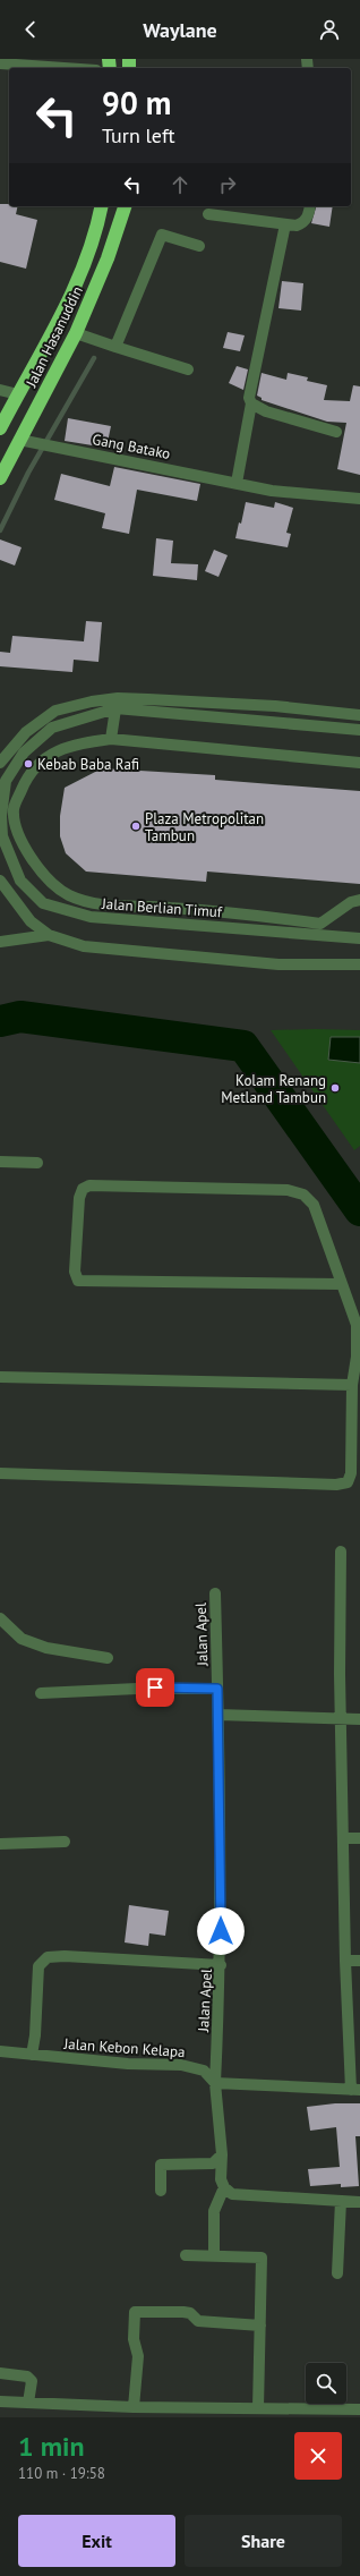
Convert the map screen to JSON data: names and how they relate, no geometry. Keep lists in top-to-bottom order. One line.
{"streets":{"highway":["Jalan Hasanuddin"],"street":["Gang Batako","Jalan Berlian Timuf","Jalan Apel","Jalan Kebon Kelapa"]},"crossings":[["Jalan Hasanuddin","Gang Batako"],["Jalan Apel","Jalan Kebon Kelapa"]],"places":["Kebab Baba Rafi","Plaza Metropolitan Tambun","Kolam Renang Metland Tambun"],"page":{"header":"Waylane","turn":["90 m","Turn left"],"heading":["1 min","110 m · 19:58"],"buttons":["Exit","Share"]}}
